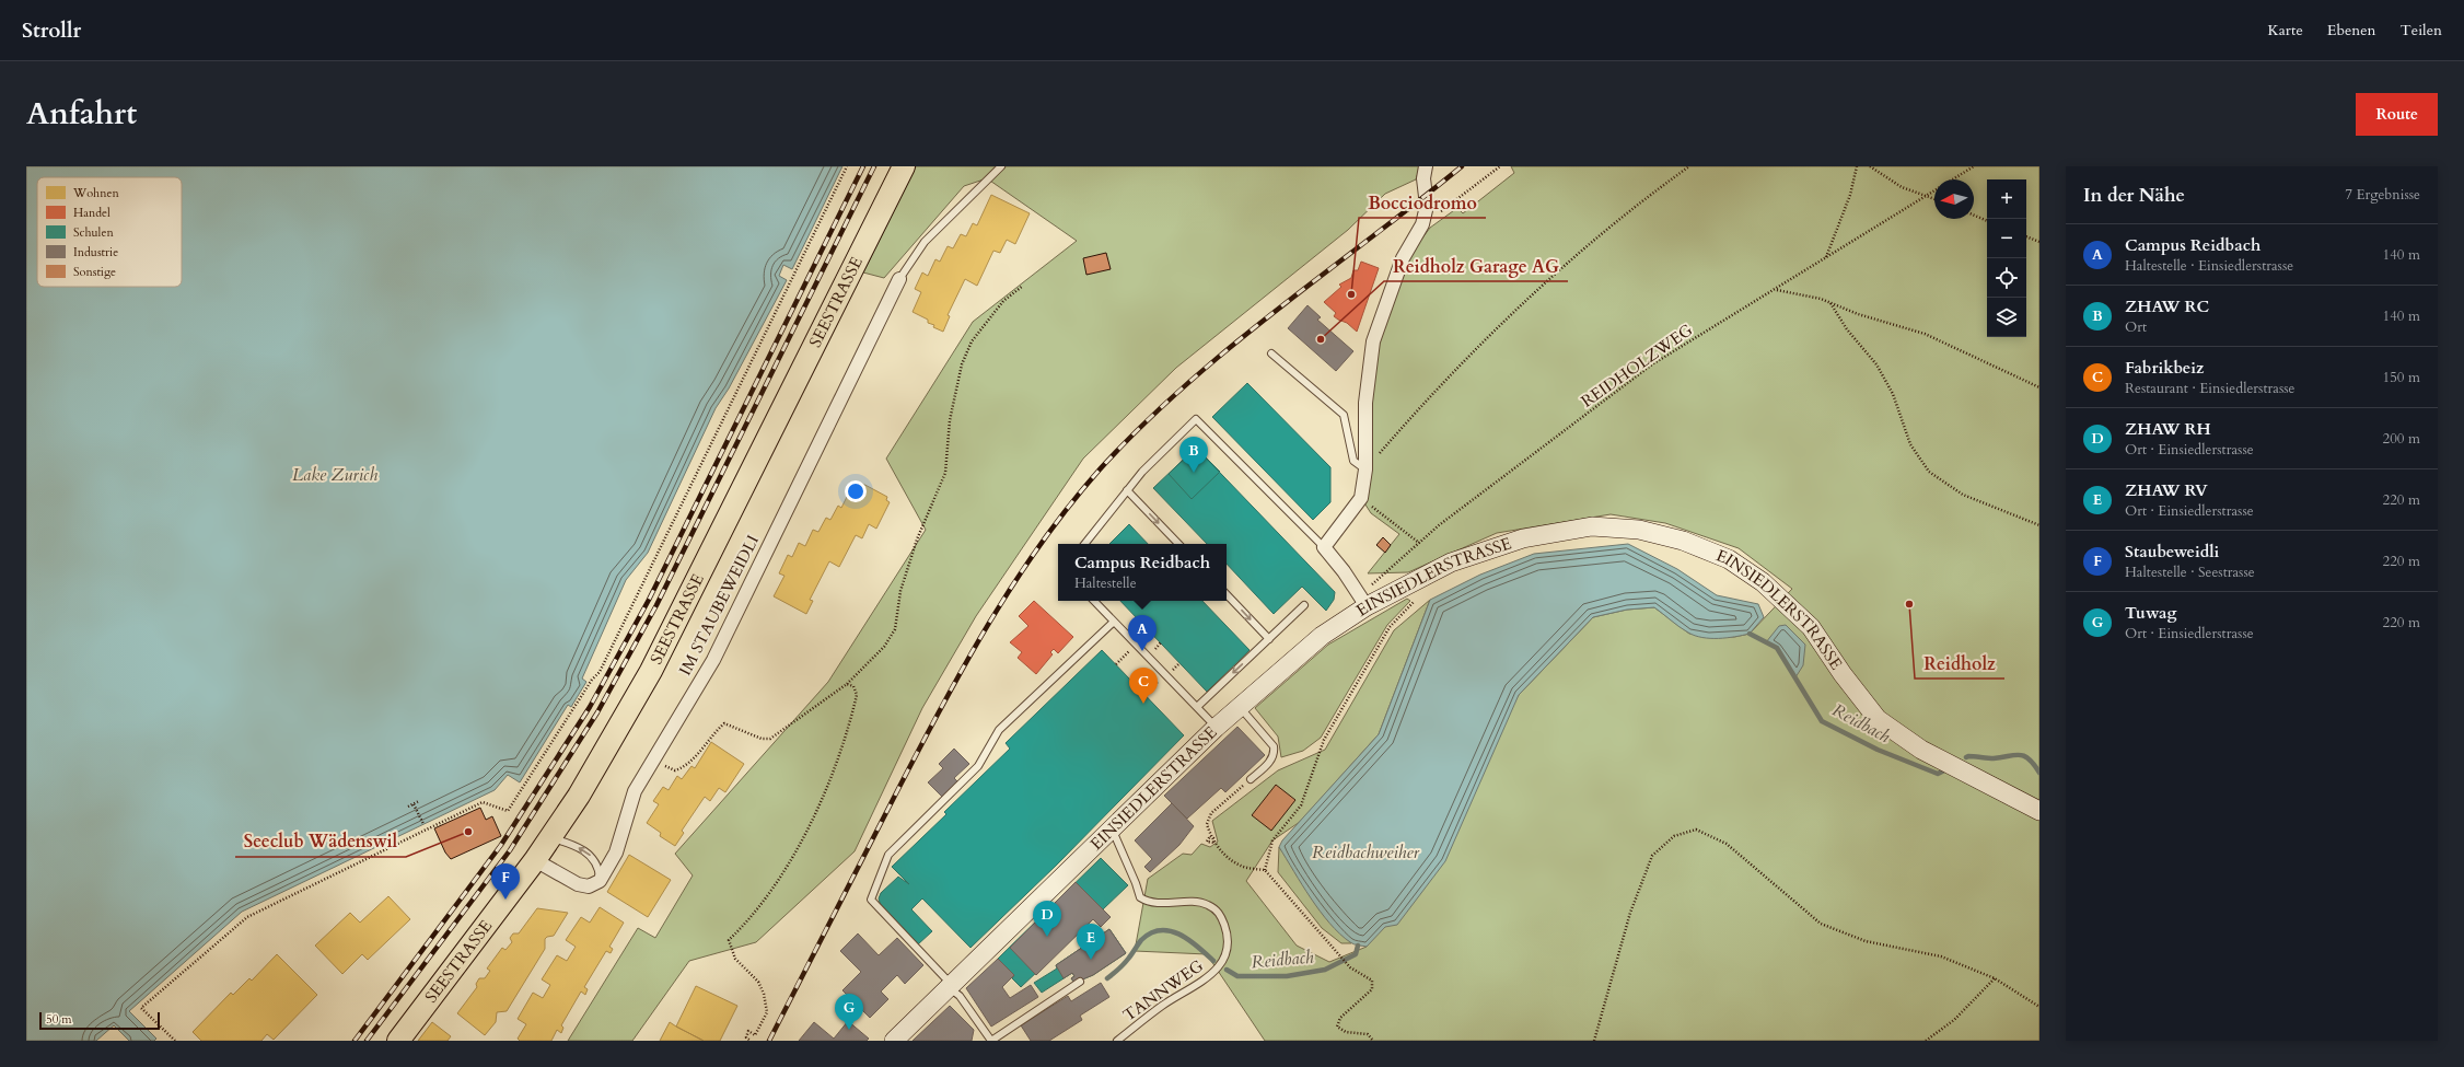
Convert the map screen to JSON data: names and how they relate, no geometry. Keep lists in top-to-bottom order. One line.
{"streets":{"main road":["SEESTRASSE","EINSIEDLERSTRASSE"],"street":["IM STAUBEWEIDLI"],"lane":["TANNWEG"],"path":["REIDHOLZWEG"]},"crossings":[["REIDHOLZWEG","EINSIEDLERSTRASSE"],["EINSIEDLERSTRASSE","TANNWEG"]],"water":["Lake Zurich","Reidbach","Reidbachweiher"],"places":["Bocciodromo","Reidholz Garage AG","Reidholz","Seeclub Wädenswil"],"legend":["Wohnen","Handel","Schulen","Industrie","Sonstige"],"scale_bar":"50 m","north":"left","page":{"header":"Strollr","nav":["Karte","Ebenen","Teilen"],"title":"Anfahrt","buttons":"Route","heading":["In der Nähe","7 Ergebnisse"],"map_buttons":["+","−"],"list":[{"mark":"A","name":"Campus Reidbach","note":"Haltestelle · Einsiedlerstrasse","value":"140 m"},{"mark":"B","name":"ZHAW RC","note":"Ort","value":"140 m"},{"mark":"C","name":"Fabrikbeiz","note":"Restaurant · Einsiedlerstrasse","value":"150 m"},{"mark":"D","name":"ZHAW RH","note":"Ort · Einsiedlerstrasse","value":"200 m"},{"mark":"E","name":"ZHAW RV","note":"Ort · Einsiedlerstrasse","value":"220 m"},{"mark":"F","name":"Staubeweidli","note":"Haltestelle · Seestrasse","value":"220 m"},{"mark":"G","name":"Tuwag","note":"Ort · Einsiedlerstrasse","value":"220 m"}],"pins":["B","A","C","F","D","E","G"],"popup":["Campus Reidbach","Haltestelle"],"scale":"50 m"}}
